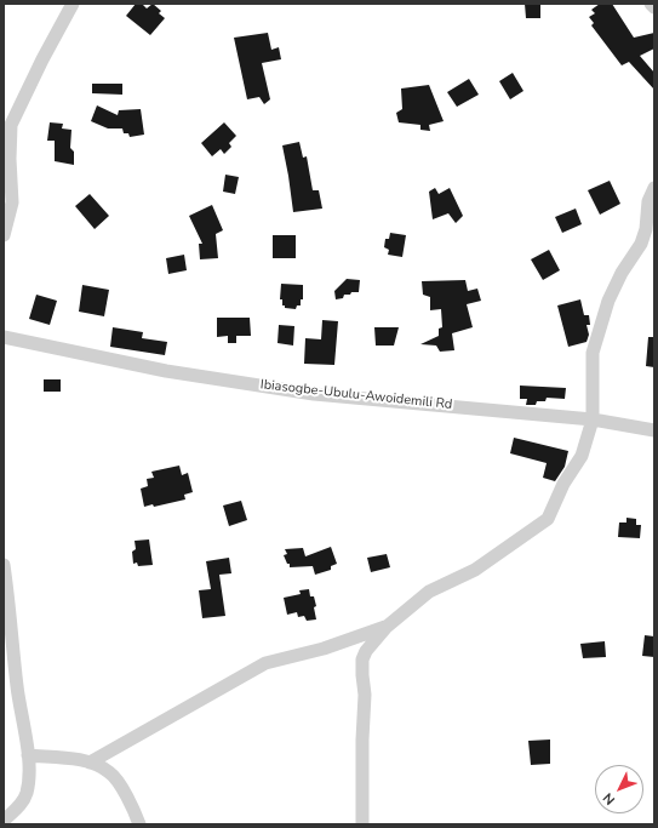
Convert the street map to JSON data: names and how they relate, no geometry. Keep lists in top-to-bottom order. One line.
{"streets":{"street":["Ibiasogbe-Ubulu-Awoidemili Rd"]},"north":"bottom left"}
